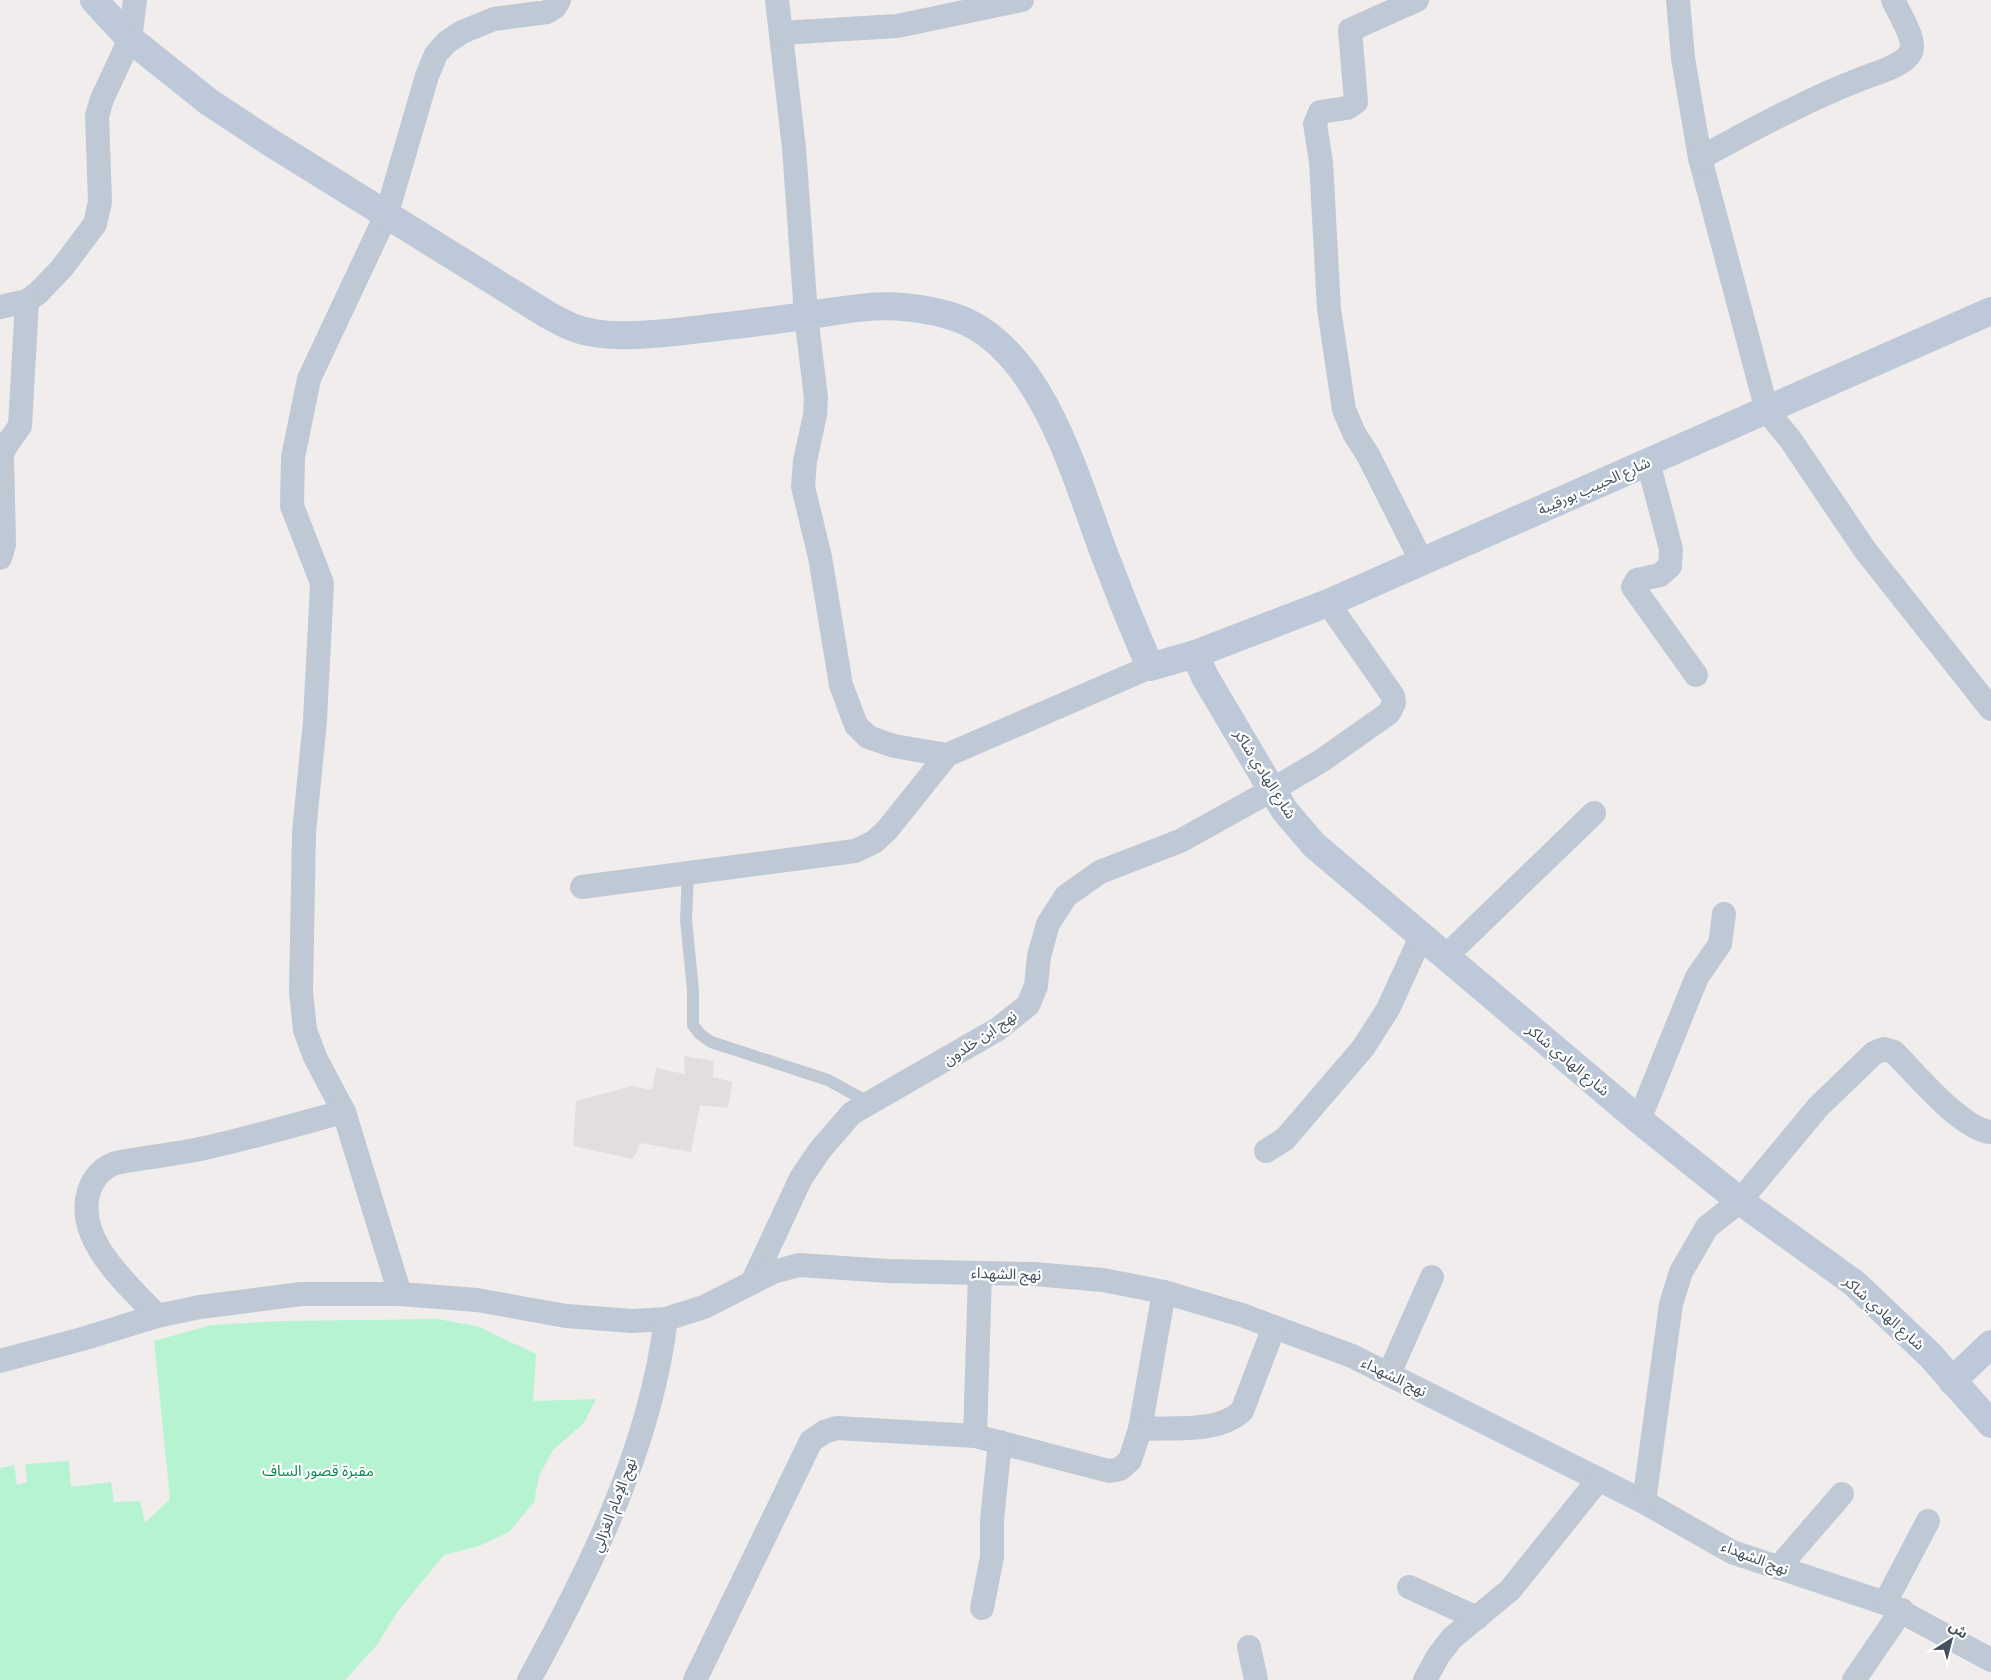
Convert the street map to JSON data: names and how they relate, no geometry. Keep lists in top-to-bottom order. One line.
{"streets":{"street":["شارع الحبيب بورقيبة","شارع الهادي شاكر","نهج ابن خلدون","نهج الشهداء","نهج الإمام الغزالي"]},"crossings":[["شارع الحبيب بورقيبة","شارع الهادي شاكر"],["شارع الحبيب بورقيبة","نهج ابن خلدون"],["شارع الهادي شاكر","نهج ابن خلدون"],["نهج ابن خلدون","نهج الشهداء"],["نهج الشهداء","نهج الإمام الغزالي"]],"parks":["مقبرة قصور الساف"],"north":"top right"}
